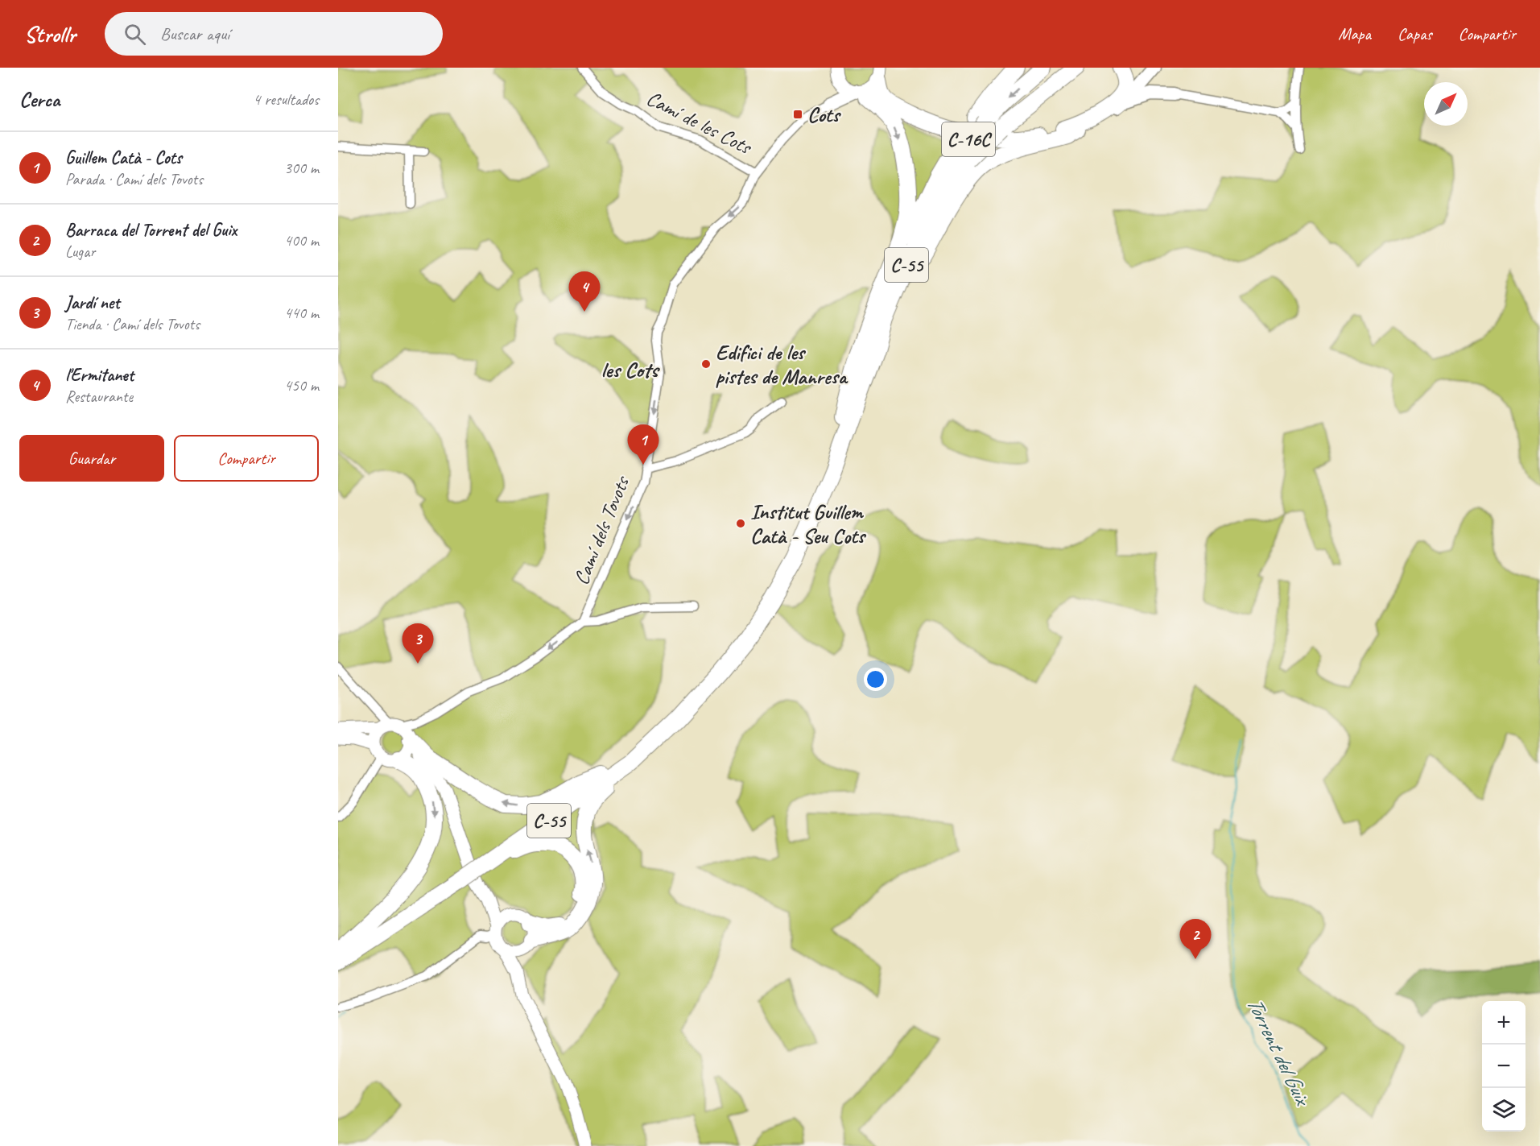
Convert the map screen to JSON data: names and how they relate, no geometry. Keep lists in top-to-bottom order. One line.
{"streets":{"highway":["C-55"],"main road":["C-16C"],"street":["Camí de les Cots","Camí dels Tovots"]},"crossings":[["Camí de les Cots","Camí dels Tovots"]],"one_way":["Camí dels Tovots"],"districts":["les Cots"],"water":["Torrent del Guix"],"places":{"transit":["Cots"],"other":["Edifici de les pistes de Manresa","Institut Guillem Catà - Seu Cots"]},"north":"top right","page":{"header":"Strollr","search":"Buscar aquí","nav":["Mapa","Capas","Compartir"],"heading":["Cerca","4 resultados"],"list":[{"mark":"1","name":"Guillem Catà - Cots","note":"Parada · Camí dels Tovots","value":"300 m"},{"mark":"2","name":"Barraca del Torrent del Guix","note":"Lugar","value":"400 m"},{"mark":"3","name":"Jardí net","note":"Tienda · Camí dels Tovots","value":"440 m"},{"mark":"4","name":"l'Ermitanet","note":"Restaurante","value":"450 m"}],"pins":["4","1","3","2"],"buttons":["Guardar","Compartir"],"map_buttons":["+","−"]}}
